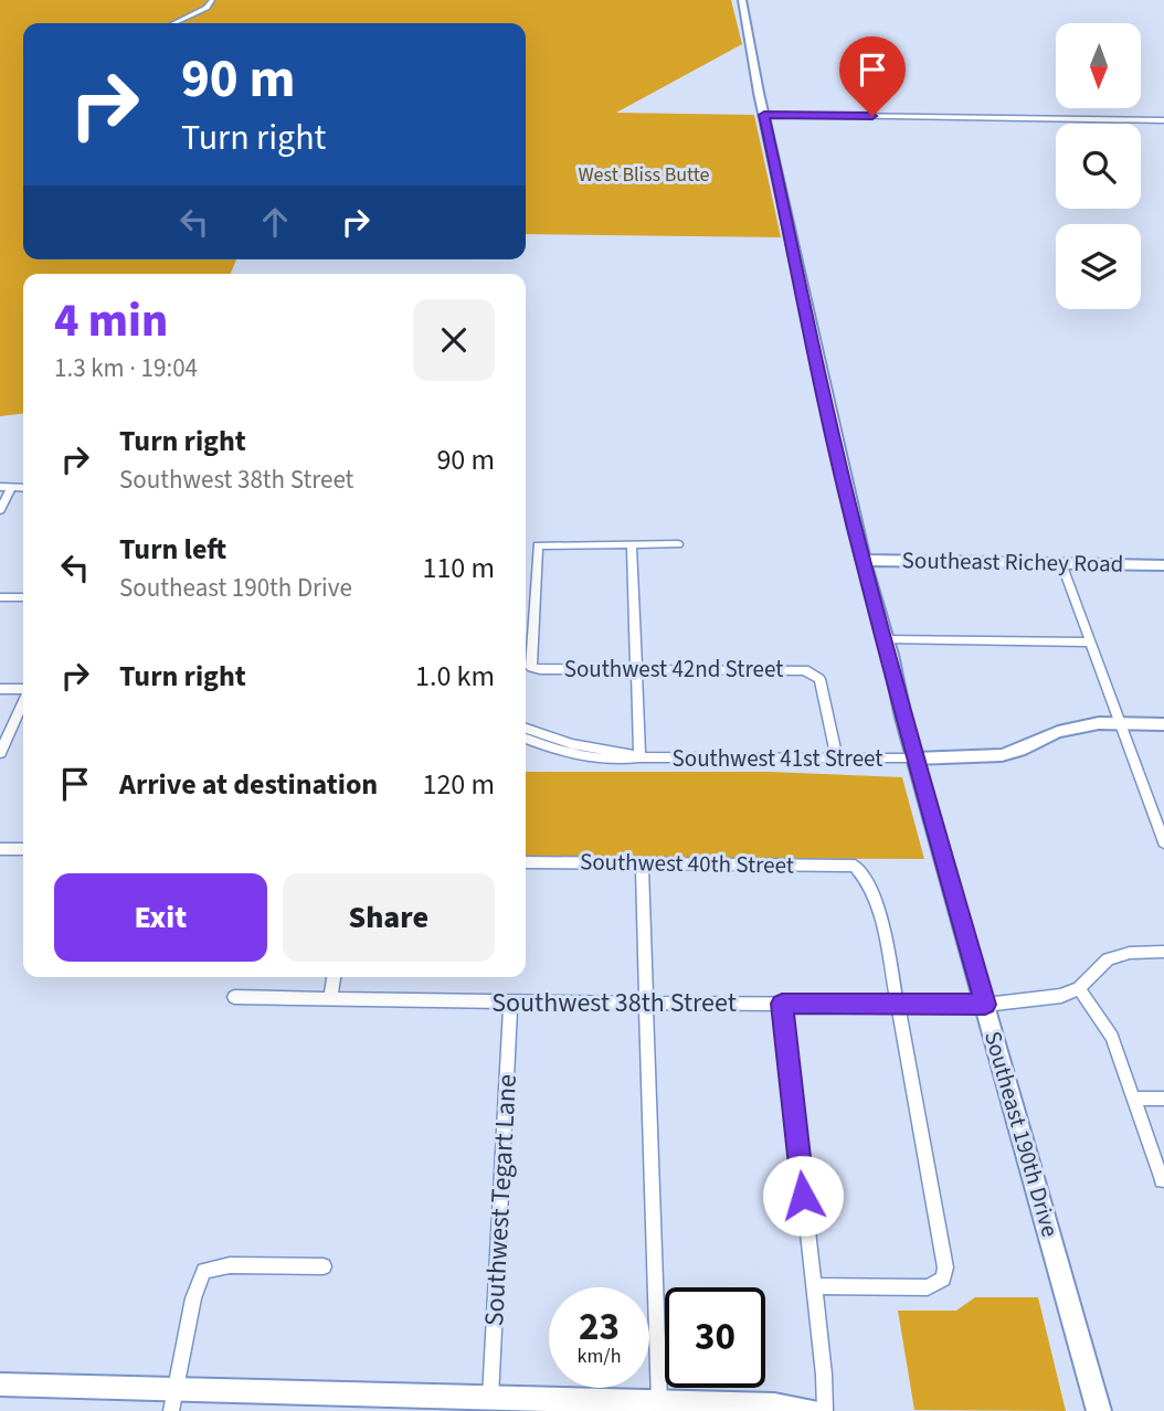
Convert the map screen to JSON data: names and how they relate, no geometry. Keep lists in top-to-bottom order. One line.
{"streets":{"main road":["Southeast Richey Road","Southeast 190th Drive"],"street":["Southwest 42nd Street","Southwest 41st Street","Southwest 40th Street","Southwest 38th Street","Southwest Tegart Lane"]},"crossings":[["Southeast Richey Road","Southeast 190th Drive"],["Southwest 42nd Street","Southwest 41st Street"],["Southwest 41st Street","Southeast 190th Drive"],["Southwest 40th Street","Southwest 38th Street"],["Southwest 38th Street","Southeast 190th Drive"],["Southwest 38th Street","Southwest Tegart Lane"]],"parks":["West Bliss Butte"],"north":"bottom","page":{"turn":["90 m","Turn right"],"heading":["4 min","1.3 km · 19:04"],"list":[{"name":"Turn right","note":"Southwest 38th Street","value":"90 m"},{"name":"Turn left","note":"Southeast 190th Drive","value":"110 m"},{"name":"Turn right","value":"1.0 km"},{"name":"Arrive at destination","value":"120 m"}],"buttons":["Exit","Share"],"speed":"23 km/h","limit":"30"}}
